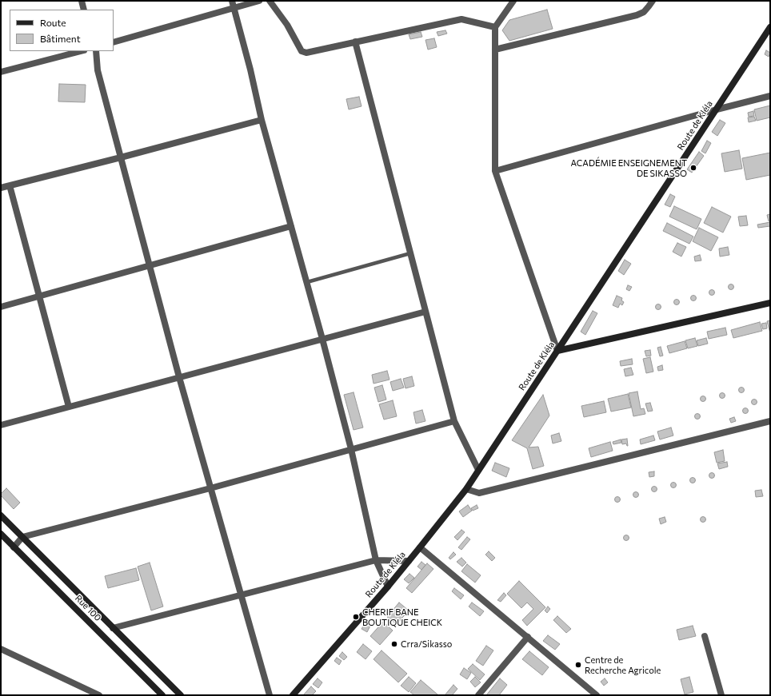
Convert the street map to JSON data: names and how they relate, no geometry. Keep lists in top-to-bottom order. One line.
{"streets":{"main road":["Route de Kléla","Rue 100"]},"places":["ACADÉMIE ENSEIGNEMENT DE SIKASSO","CHERIF BANE BOUTIQUE CHEICK","Crra/Sikasso","Centre de Recherche Agricole"],"legend":["Route","Bâtiment"]}
